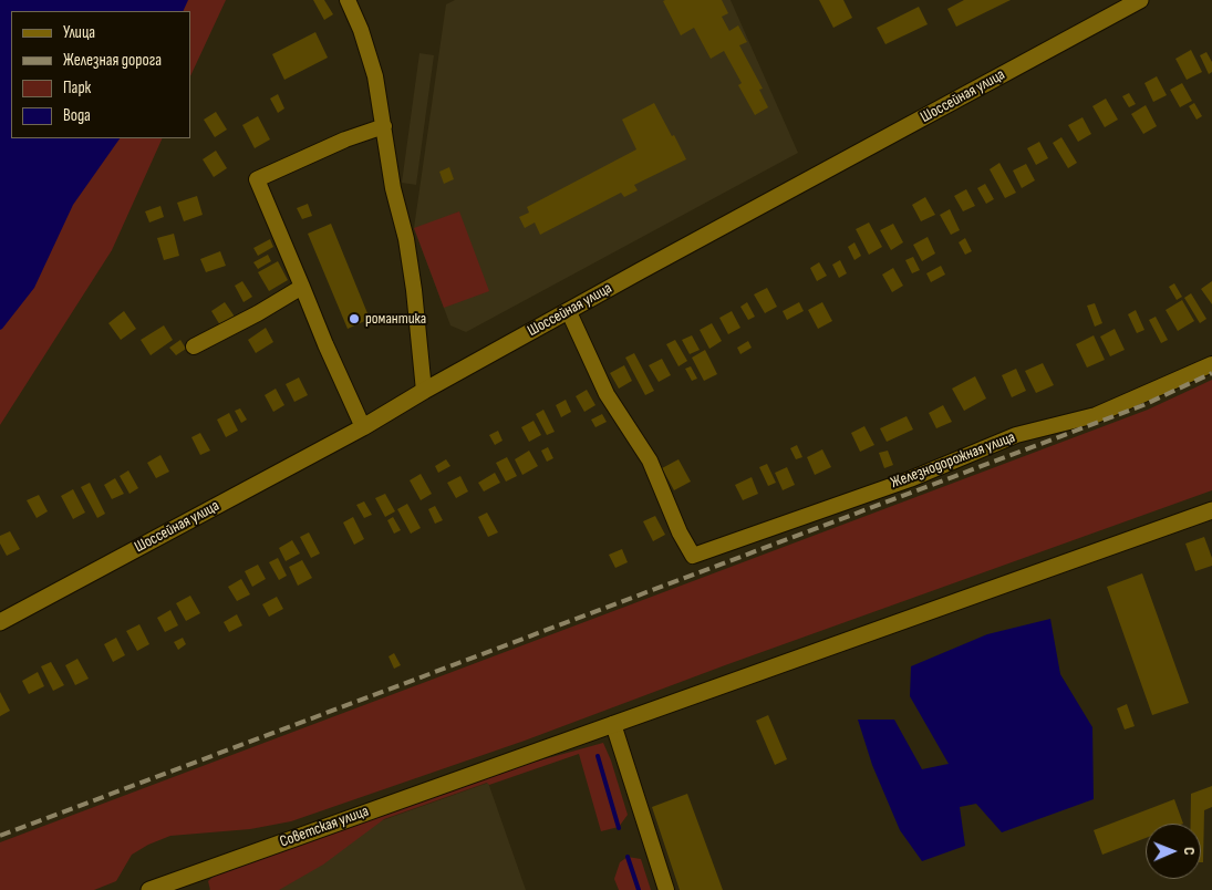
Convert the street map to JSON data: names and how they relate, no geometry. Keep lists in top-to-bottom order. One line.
{"streets":{"street":["Шоссейная улица","Железнодорожная улица","Советская улица"]},"crossings":[["Шоссейная улица","Железнодорожная улица"]],"places":["романтика"],"legend":["Улица","Железная дорога","Парк","Вода"],"north":"right"}
